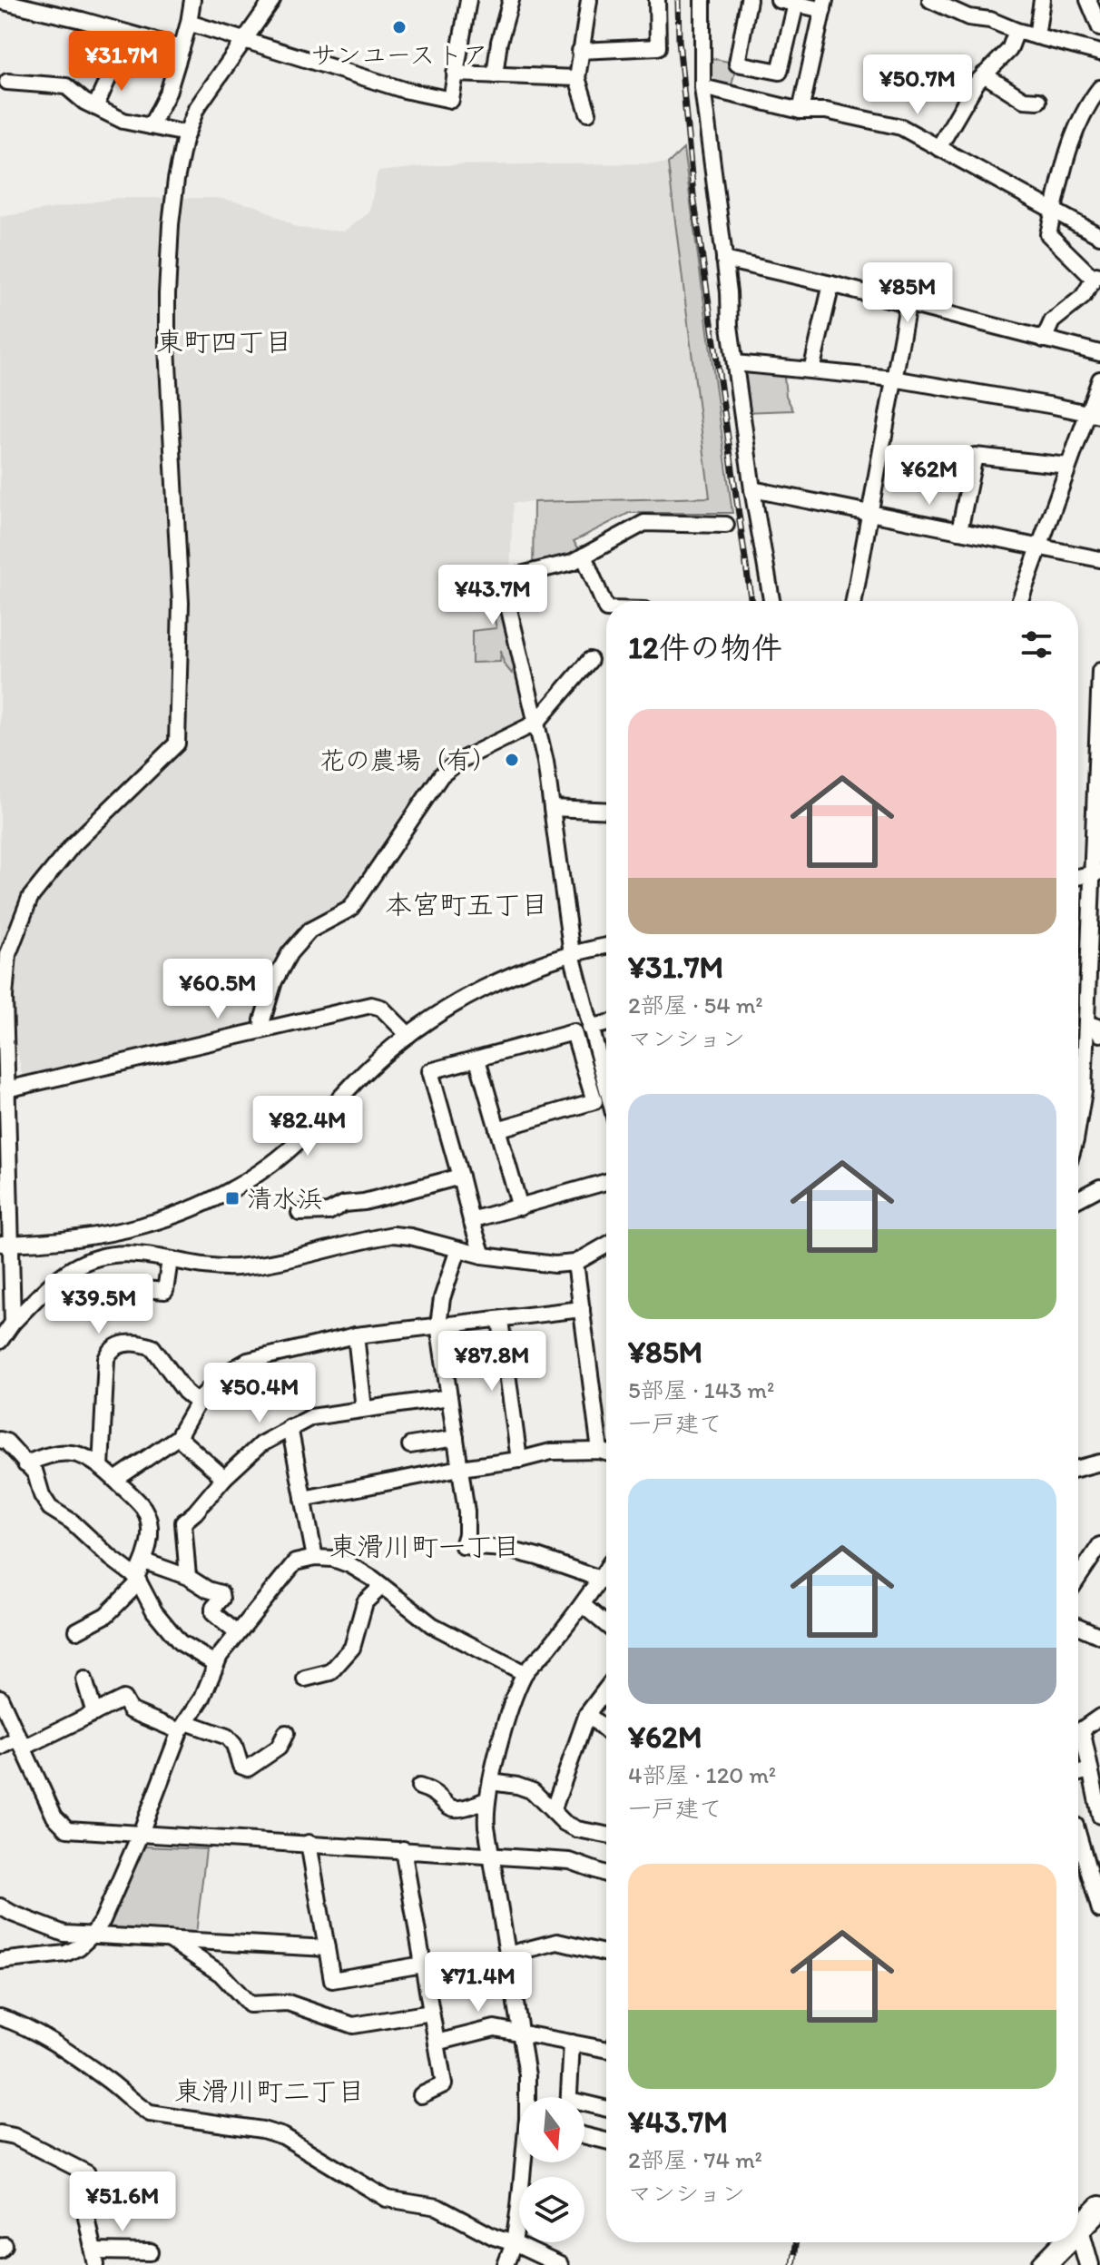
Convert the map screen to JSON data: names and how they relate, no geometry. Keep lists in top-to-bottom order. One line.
{"districts":["東町四丁目","本宮町五丁目","東滑川町一丁目","東滑川町二丁目"],"places":{"other":["サンユーストア","花の農場（有）"],"transit":["清水浜"]},"north":"bottom","page":{"price":["¥31.7M","¥50.7M","¥85M","¥62M","¥43.7M","¥60.5M","¥82.4M","¥39.5M","¥87.8M","¥50.4M","¥71.4M","¥51.6M"],"heading":"12件の物件","list":[{"name":"¥31.7M","note":"2部屋 · 54 m² · マンション"},{"name":"¥85M","note":"5部屋 · 143 m² · 一戸建て"},{"name":"¥62M","note":"4部屋 · 120 m² · 一戸建て"},{"name":"¥43.7M","note":"2部屋 · 74 m² · マンション"}]}}
